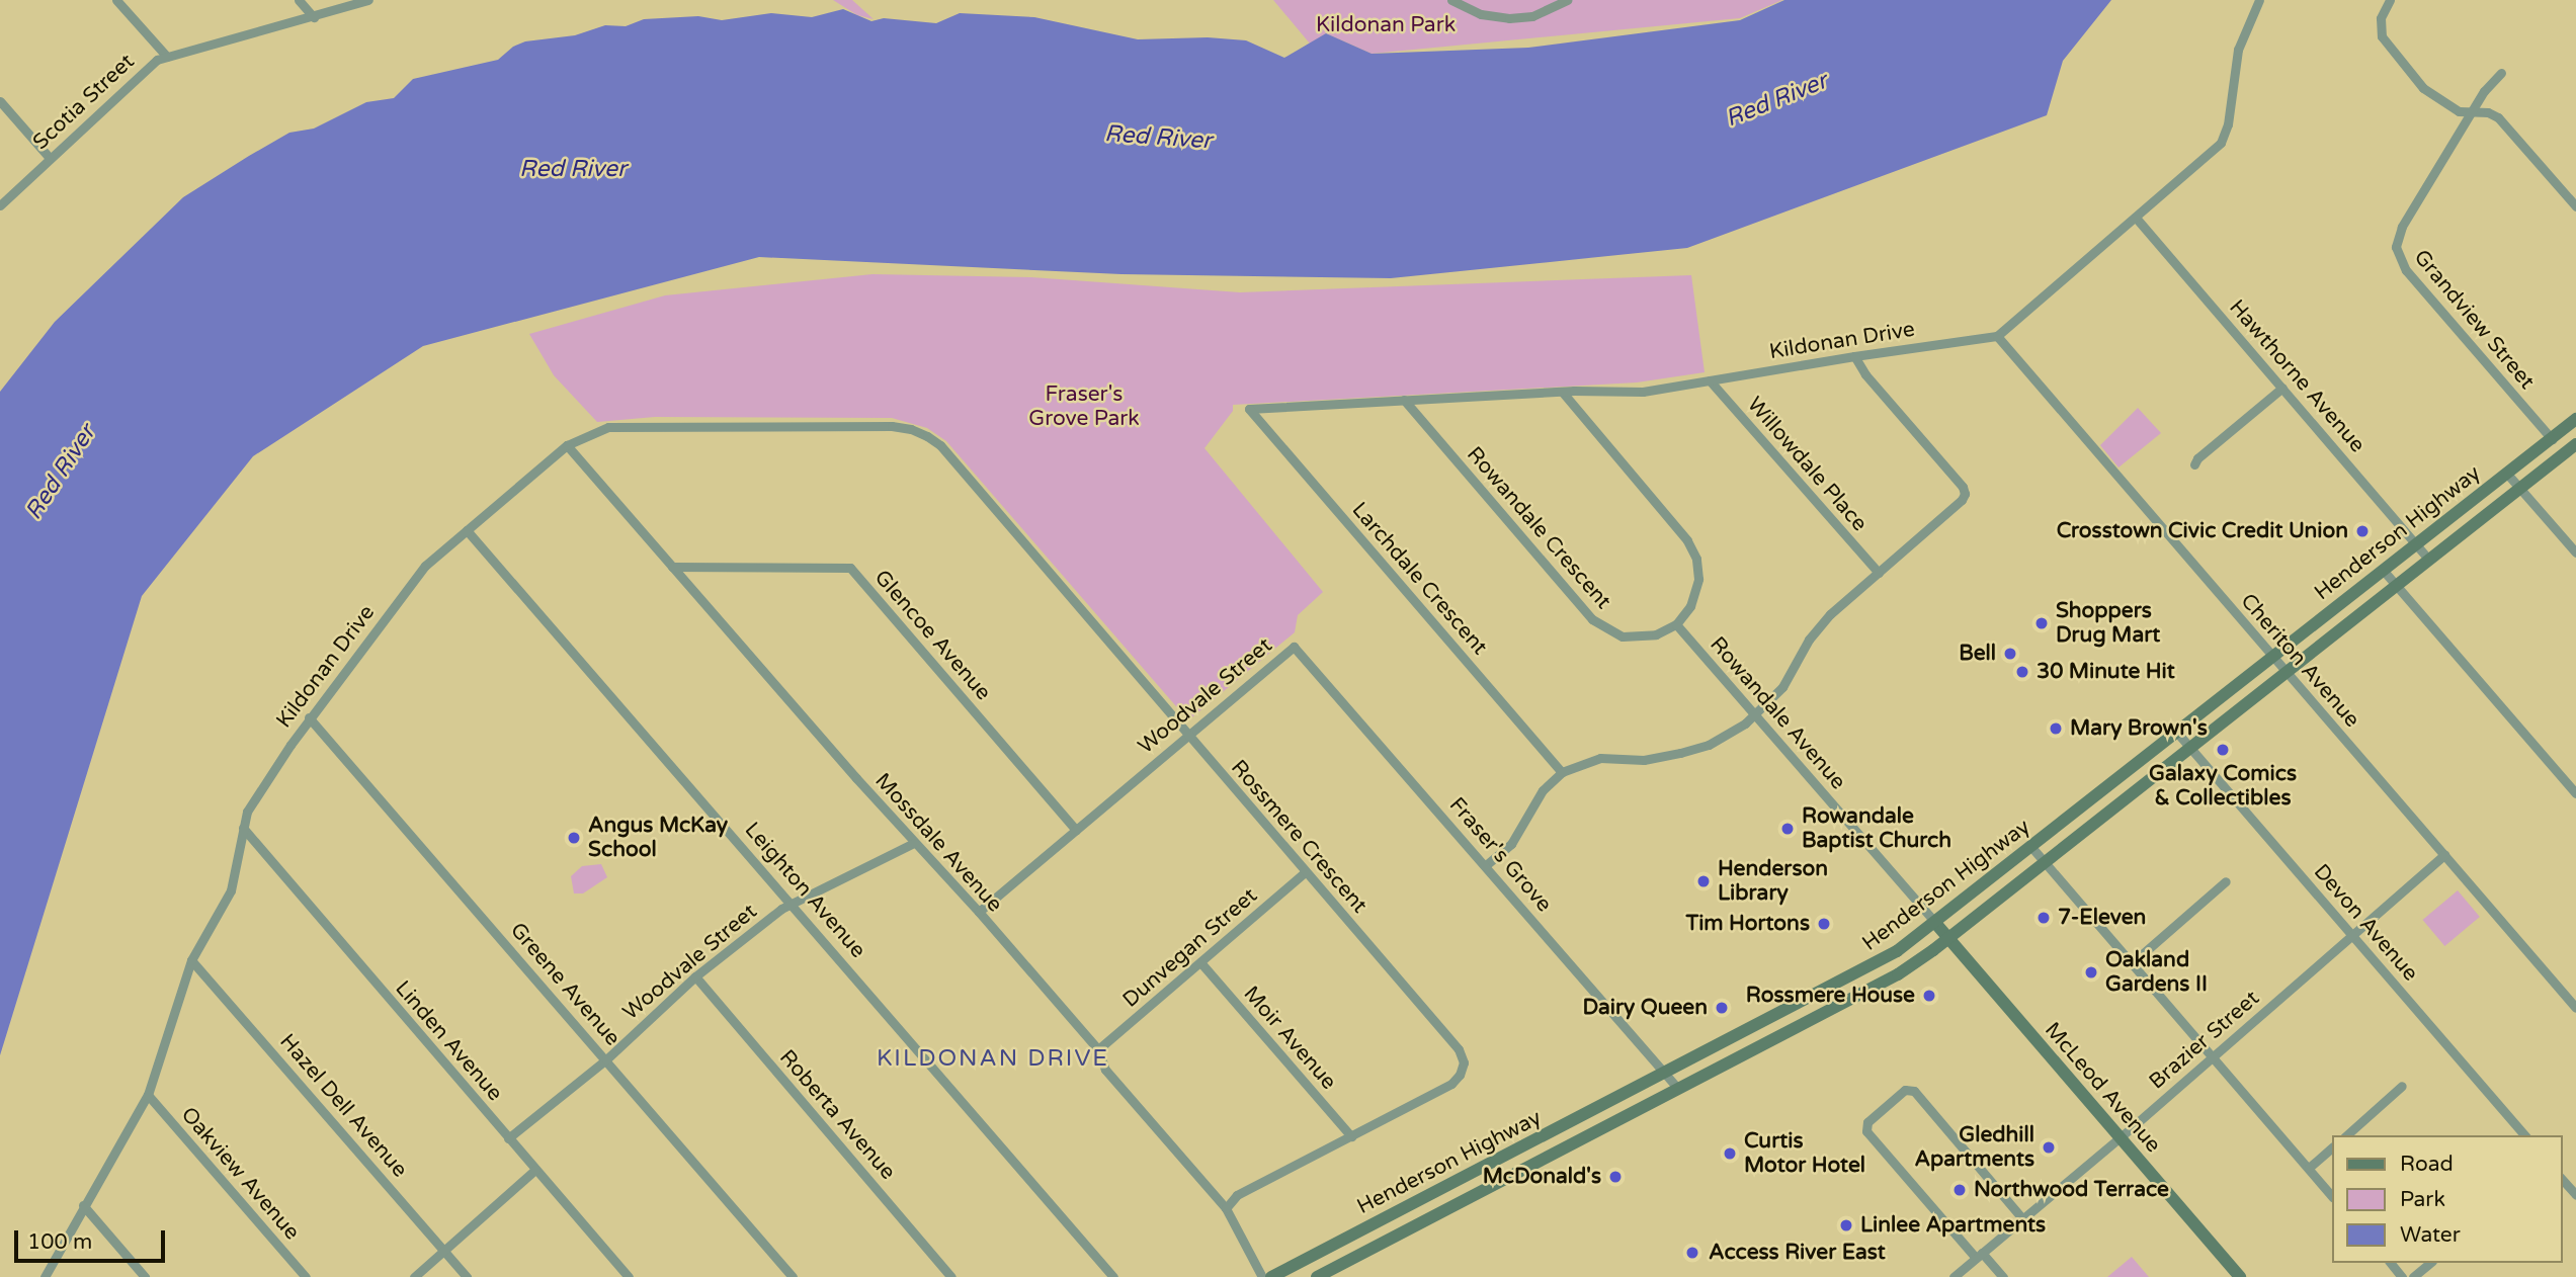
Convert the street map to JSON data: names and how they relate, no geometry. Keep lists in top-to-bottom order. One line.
{"streets":{"main road":["Henderson Highway","McLeod Avenue"],"street":["Scotia Street","Grandview Street","Kildonan Drive","Hawthorne Avenue","Willowdale Place","Rowandale Crescent","Larchdale Crescent","Glencoe Avenue","Cheriton Avenue","Woodvale Street","Rowandale Avenue","Rossmere Crescent","Mossdale Avenue","Fraser's Grove","Leighton Avenue","Devon Avenue","Dunvegan Street","Greene Avenue","Moir Avenue","Brazier Street","Linden Avenue","Hazel Dell Avenue","Roberta Avenue","Oakview Avenue"]},"crossings":[["Grandview Street","Henderson Highway"],["Kildonan Drive","Willowdale Place"],["Kildonan Drive","Rowandale Crescent"],["Kildonan Drive","Larchdale Crescent"],["Kildonan Drive","Cheriton Avenue"],["Kildonan Drive","Rossmere Crescent"],["Kildonan Drive","Mossdale Avenue"],["Kildonan Drive","Leighton Avenue"],["Kildonan Drive","Greene Avenue"],["Kildonan Drive","Linden Avenue"],["Kildonan Drive","Hazel Dell Avenue"],["Kildonan Drive","Oakview Avenue"],["Hawthorne Avenue","Henderson Highway"],["Rowandale Crescent","Rowandale Avenue"],["Henderson Highway","Cheriton Avenue"],["Henderson Highway","Rowandale Avenue"],["Henderson Highway","Fraser's Grove"],["Henderson Highway","Devon Avenue"],["Henderson Highway","McLeod Avenue"],["Glencoe Avenue","Woodvale Street"],["Glencoe Avenue","Mossdale Avenue"],["Cheriton Avenue","Brazier Street"],["Woodvale Street","Rossmere Crescent"],["Woodvale Street","Mossdale Avenue"],["Woodvale Street","Fraser's Grove"],["Woodvale Street","Leighton Avenue"],["Woodvale Street","Greene Avenue"],["Woodvale Street","Linden Avenue"],["Woodvale Street","Roberta Avenue"],["Rowandale Avenue","McLeod Avenue"],["Rossmere Crescent","Mossdale Avenue"],["Rossmere Crescent","Dunvegan Street"],["Rossmere Crescent","Moir Avenue"],["Mossdale Avenue","Dunvegan Street"],["Devon Avenue","Brazier Street"],["Dunvegan Street","Moir Avenue"],["Brazier Street","McLeod Avenue"]],"districts":["KILDONAN DRIVE"],"water":["Red River"],"parks":["Kildonan Park","Fraser's Grove Park"],"places":["Crosstown Civic Credit Union","Shoppers Drug Mart","Bell","30 Minute Hit","Mary Brown's","Galaxy Comics & Collectibles","Rowandale Baptist Church","Angus McKay School","Henderson Library","7-Eleven","Tim Hortons","Oakland Gardens II","Rossmere House","Dairy Queen","Gledhill Apartments","Curtis Motor Hotel","McDonald's","Northwood Terrace","Linlee Apartments","Access River East"],"legend":["Road","Park","Water"],"scale_bar":"100 m"}
